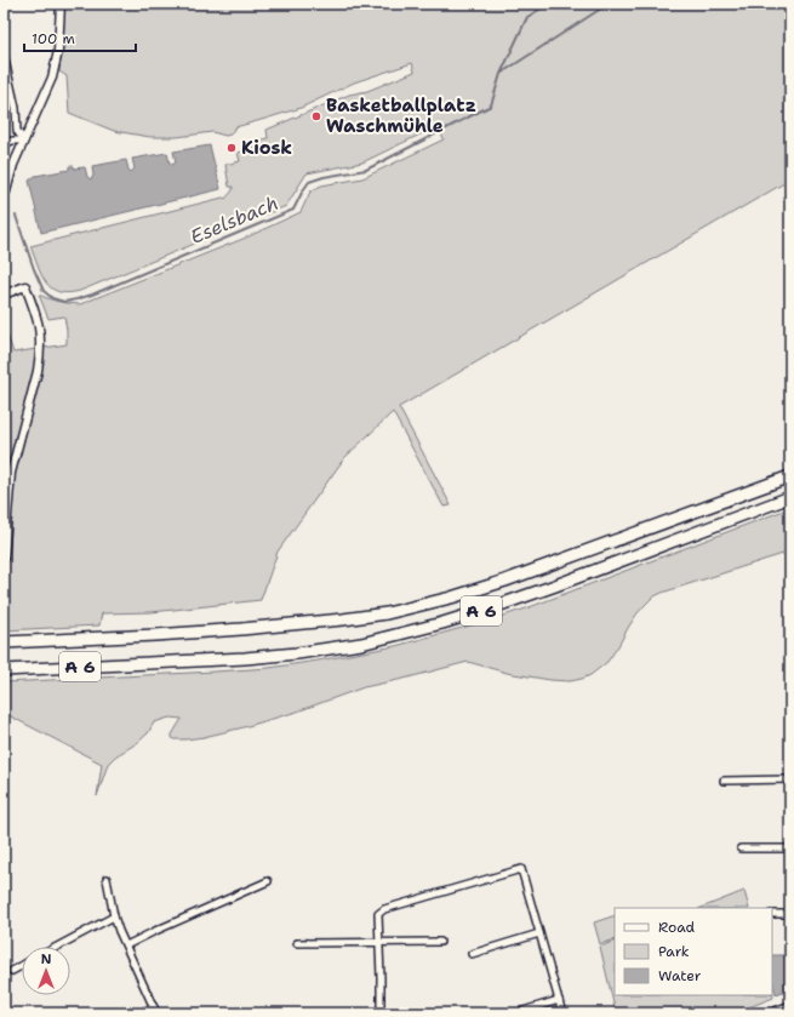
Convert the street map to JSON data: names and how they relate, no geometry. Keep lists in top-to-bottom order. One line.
{"streets":{"highway":["A 6"]},"water":["Eselsbach"],"places":["Basketballplatz Waschmühle","Kiosk"],"legend":["Road","Park","Water"],"scale_bar":"100 m","north":"top"}
